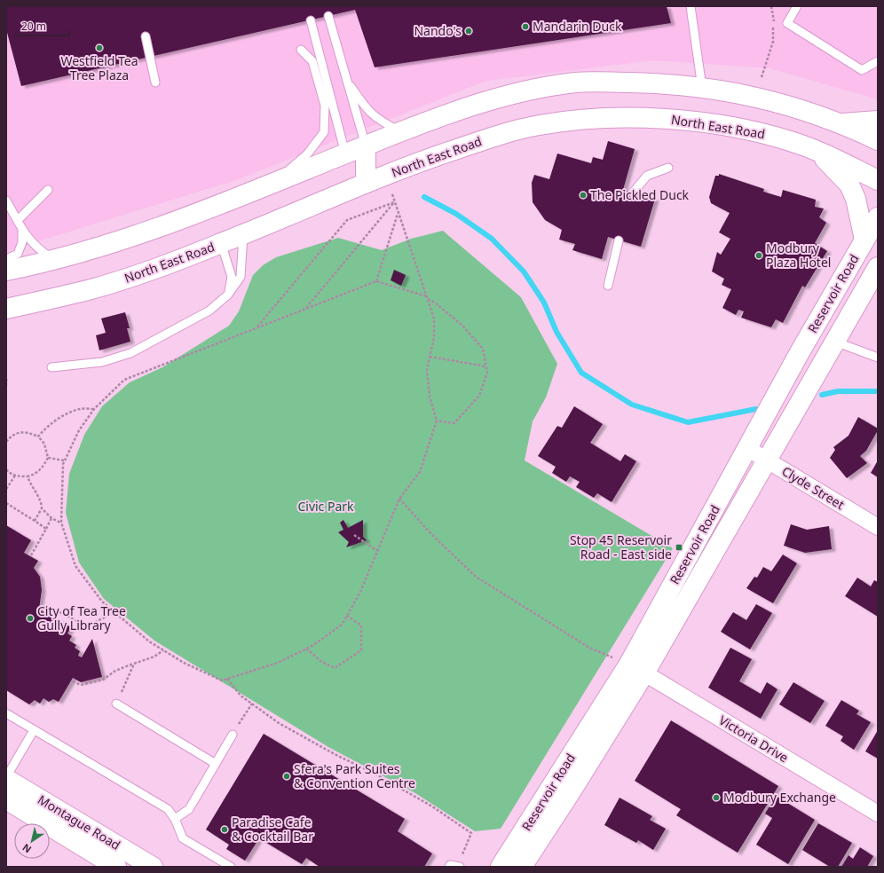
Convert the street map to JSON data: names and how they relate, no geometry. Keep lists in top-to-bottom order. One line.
{"streets":{"main road":["North East Road","Reservoir Road","Montague Road"],"street":["Clyde Street","Victoria Drive"]},"crossings":[["Reservoir Road","Clyde Street"],["Reservoir Road","Victoria Drive"]],"parks":["Civic Park"],"places":{"other":["Mandarin Duck","Nando's","Westfield Tea Tree Plaza","The Pickled Duck","Modbury Plaza Hotel","City of Tea Tree Gully Library","Sfera's Park Suites & Convention Centre","Modbury Exchange","Paradise Cafe & Cocktail Bar"],"transit":["Stop 45 Reservoir Road - East side"]},"scale_bar":"20 m","north":"bottom left"}
